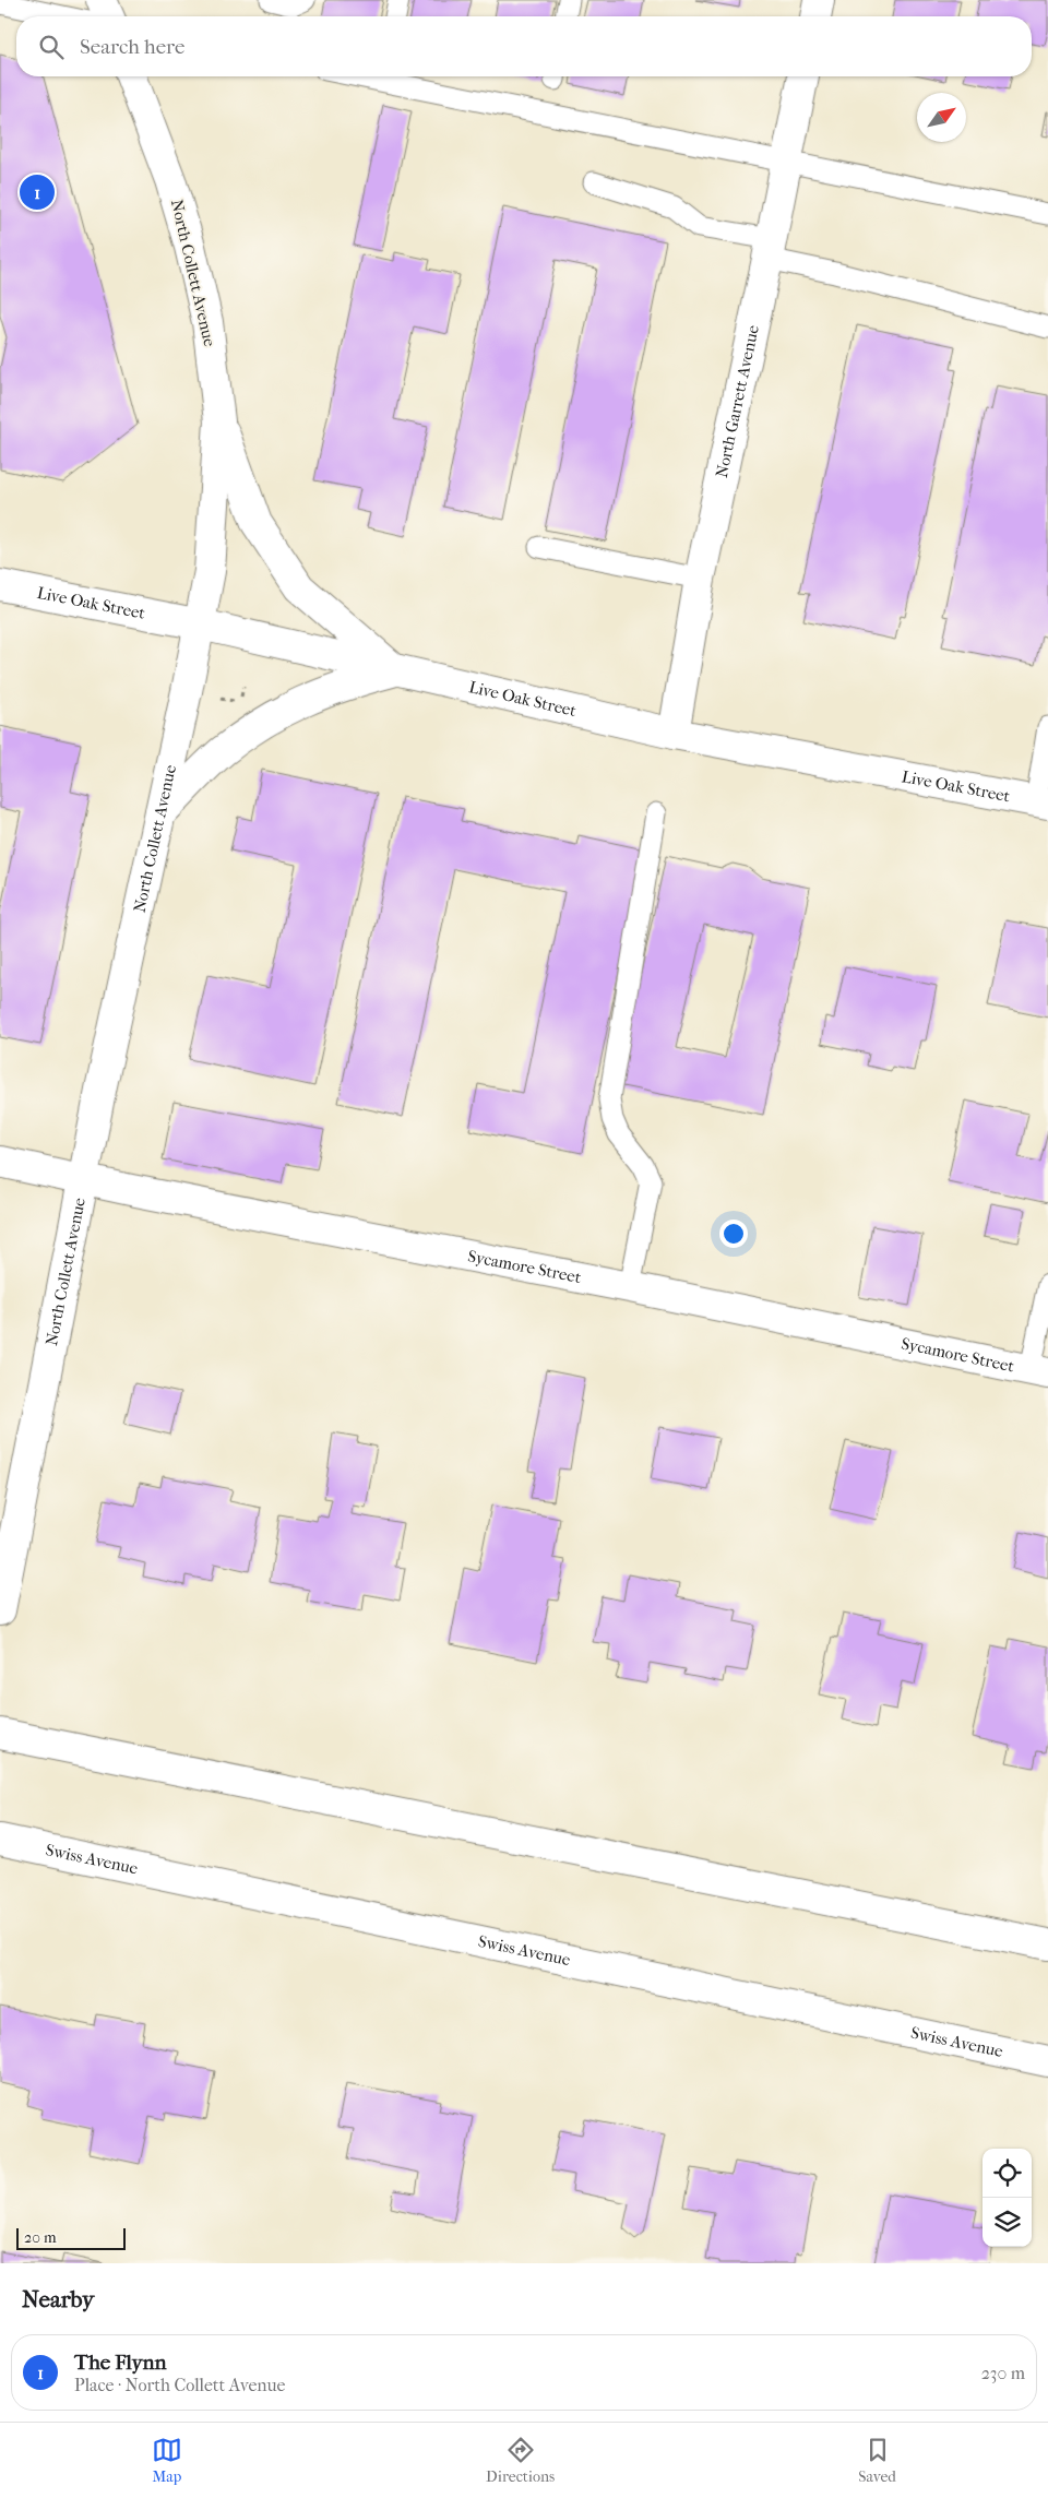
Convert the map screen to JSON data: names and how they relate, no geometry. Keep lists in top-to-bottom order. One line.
{"streets":{"street":["North Collett Avenue","North Garrett Avenue","Live Oak Street","Sycamore Street","Swiss Avenue"]},"crossings":[["North Collett Avenue","Live Oak Street"],["North Collett Avenue","Sycamore Street"],["North Garrett Avenue","Live Oak Street"]],"scale_bar":"20 m","north":"top right","page":{"search":"Search here","pins":"1","scale":"20 m","heading":"Nearby","list":[{"mark":"1","name":"The Flynn","note":"Place · North Collett Avenue","value":"230 m"}],"nav":["Map","Directions","Saved"]}}
